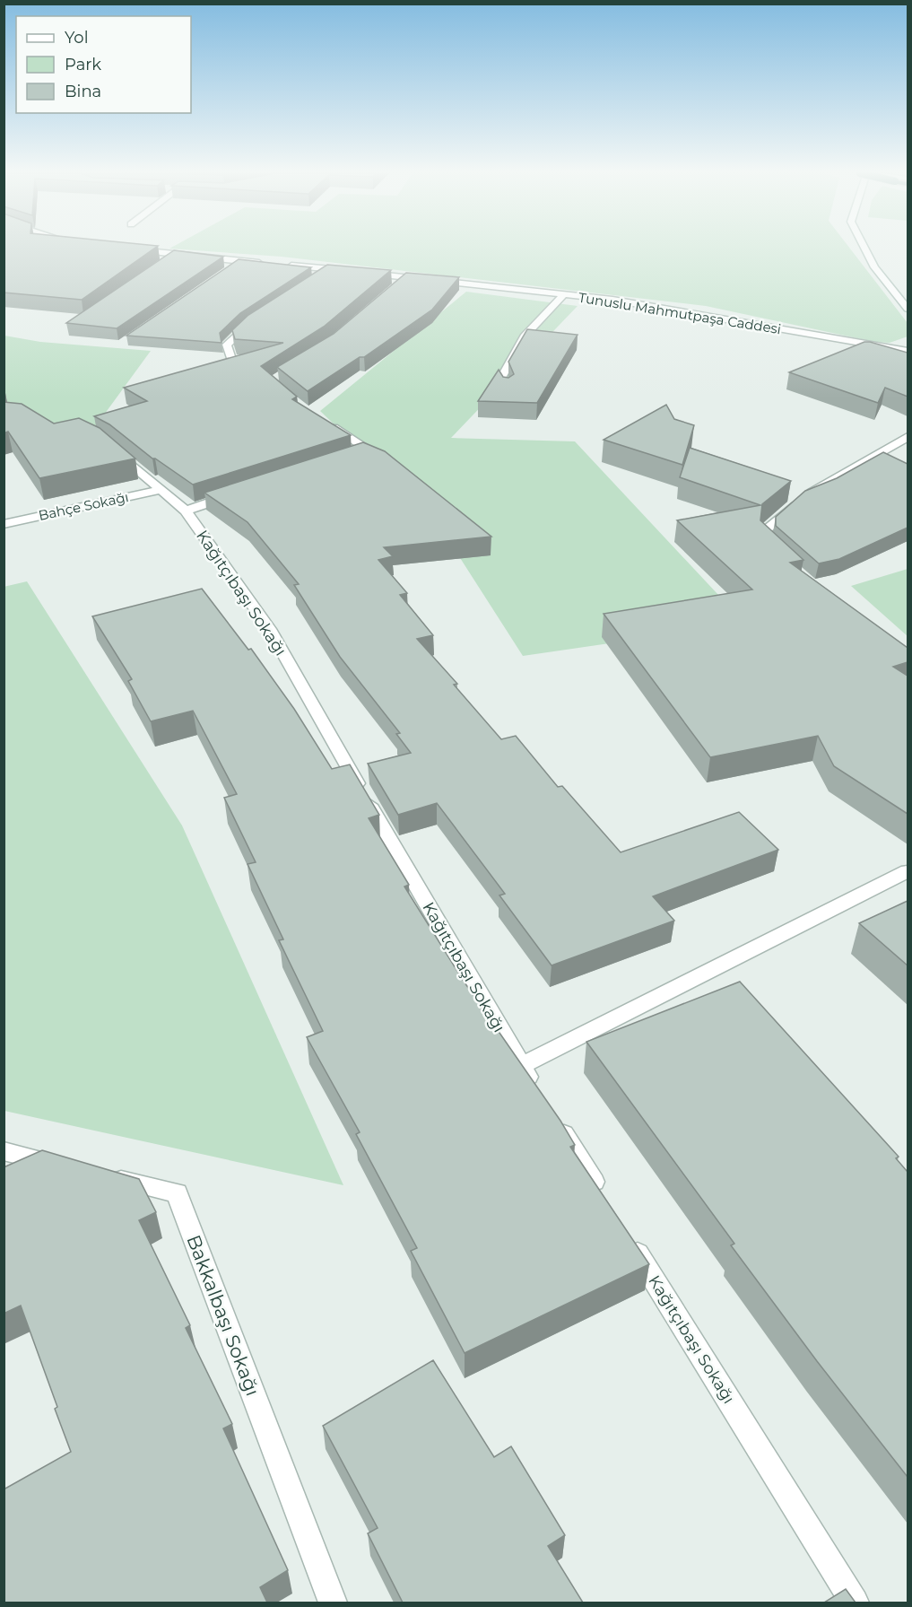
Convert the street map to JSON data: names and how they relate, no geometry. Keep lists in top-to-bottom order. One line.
{"streets":{"street":["Tunuslu Mahmutpaşa Caddesi","Bahçe Sokağı","Kağıtçıbaşı Sokağı","Bakkalbaşı Sokağı"]},"crossings":[["Bahçe Sokağı","Kağıtçıbaşı Sokağı"]],"legend":["Yol","Park","Bina"]}
